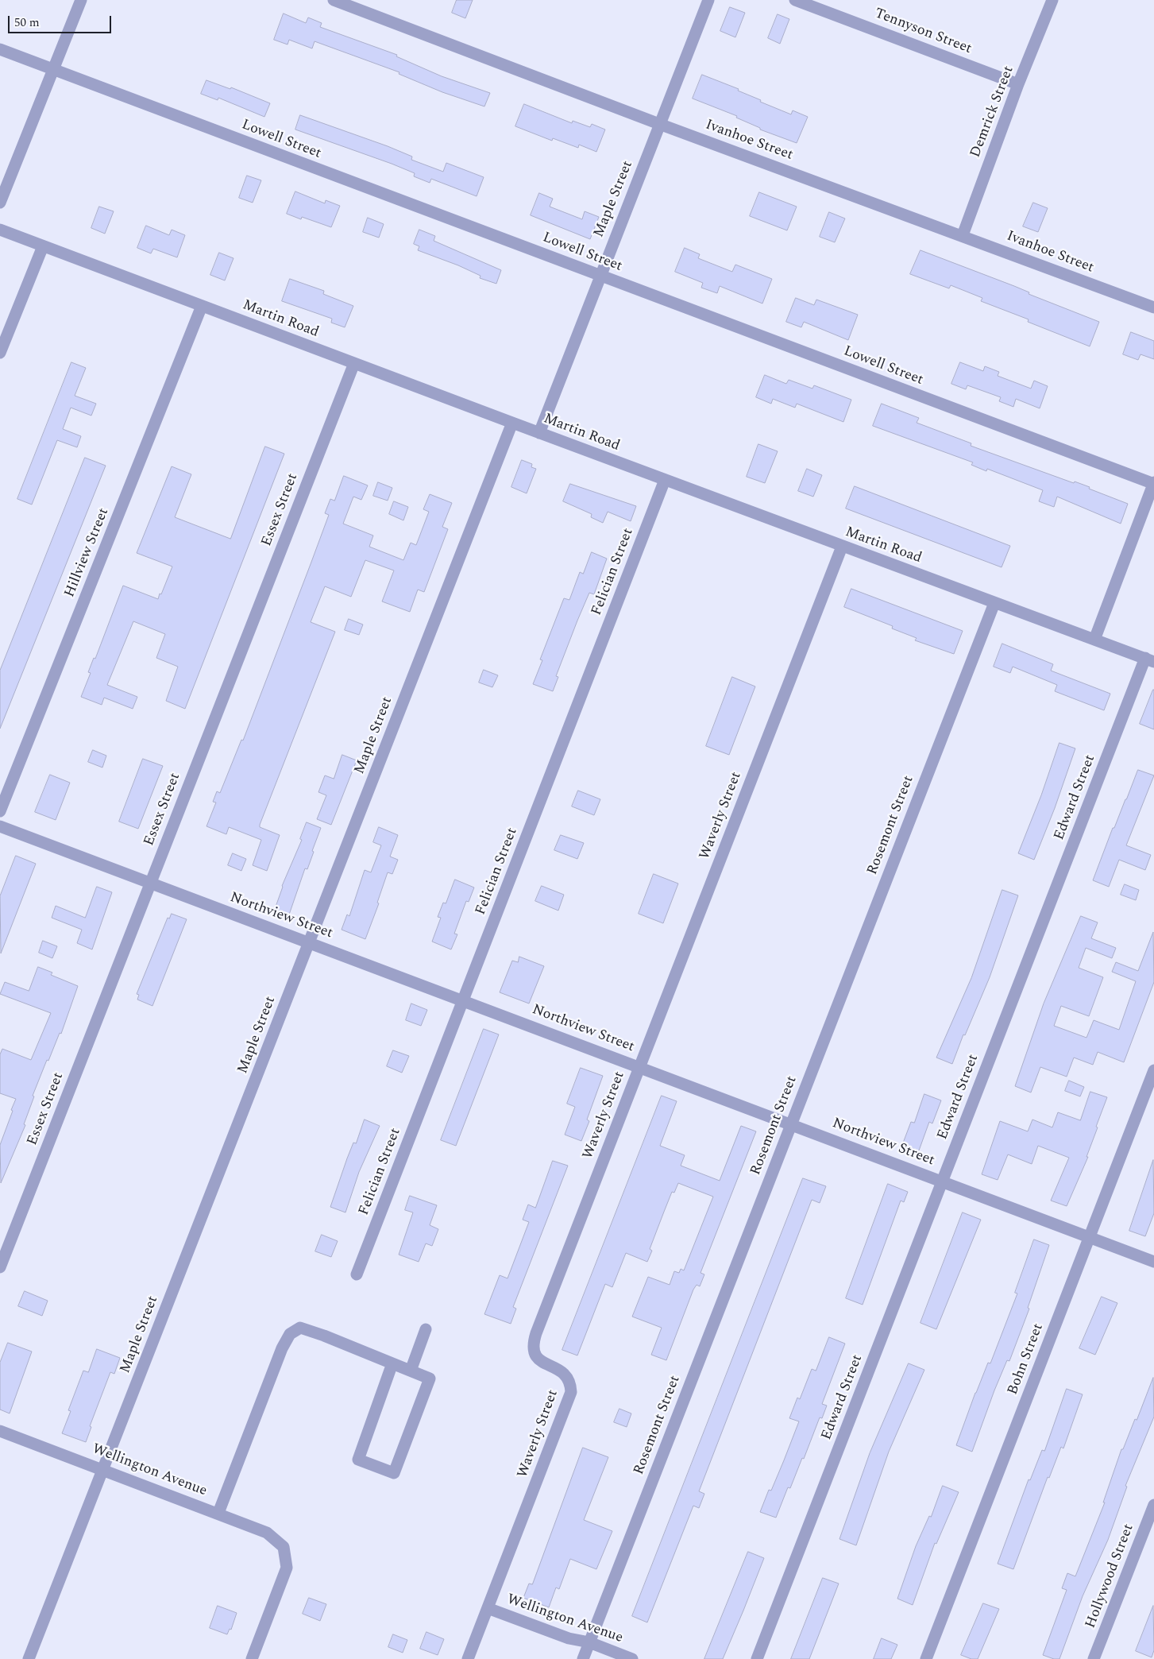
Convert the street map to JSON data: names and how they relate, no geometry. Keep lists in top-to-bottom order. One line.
{"streets":{"street":["Tennyson Street","Demrick Street","Lowell Street","Ivanhoe Street","Maple Street","Martin Road","Essex Street","Hillview Street","Felician Street","Edward Street","Waverly Street","Rosemont Street","Northview Street","Bohn Street","Wellington Avenue","Hollywood Street"]},"crossings":[["Tennyson Street","Demrick Street"],["Demrick Street","Ivanhoe Street"],["Lowell Street","Maple Street"],["Ivanhoe Street","Maple Street"],["Maple Street","Martin Road"],["Maple Street","Northview Street"],["Maple Street","Wellington Avenue"],["Martin Road","Essex Street"],["Martin Road","Hillview Street"],["Martin Road","Felician Street"],["Martin Road","Edward Street"],["Martin Road","Waverly Street"],["Martin Road","Rosemont Street"],["Essex Street","Northview Street"],["Felician Street","Northview Street"],["Edward Street","Northview Street"],["Waverly Street","Northview Street"],["Waverly Street","Wellington Avenue"],["Rosemont Street","Northview Street"],["Rosemont Street","Wellington Avenue"],["Northview Street","Bohn Street"]],"scale_bar":"50 m"}
